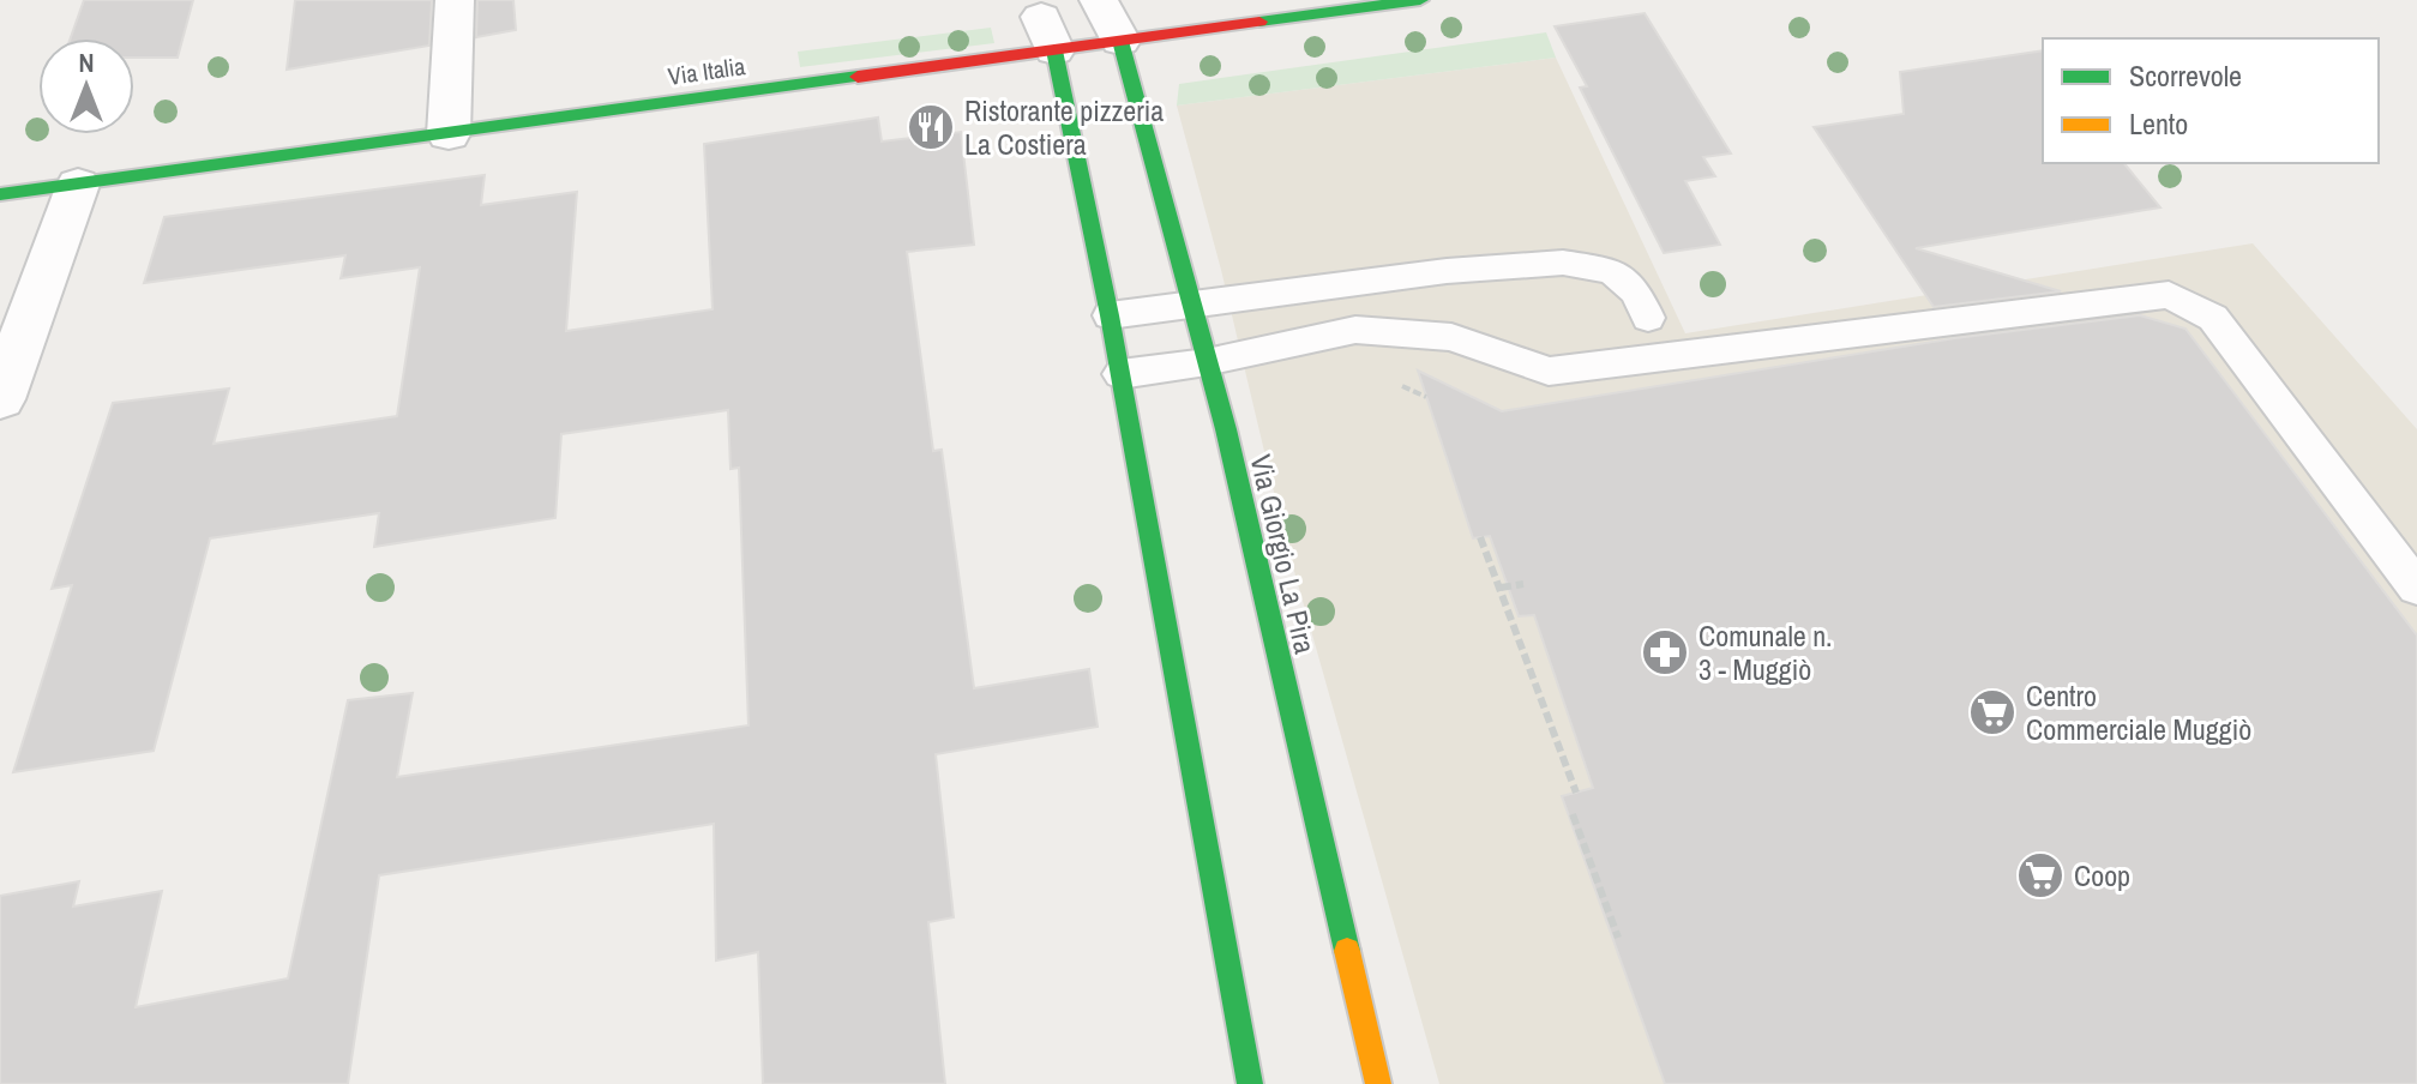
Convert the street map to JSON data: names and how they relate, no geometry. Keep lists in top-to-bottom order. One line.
{"streets":{"street":["Via Italia","Via Giorgio La Pira"]},"crossings":[["Via Italia","Via Giorgio La Pira"]],"places":{"restaurant":["Ristorante pizzeria La Costiera"],"pharmacy":["Comunale n. 3 - Muggiò"],"supermarket":["Centro Commerciale Muggiò","Coop"]},"legend":["Scorrevole","Lento"],"north":"top"}
